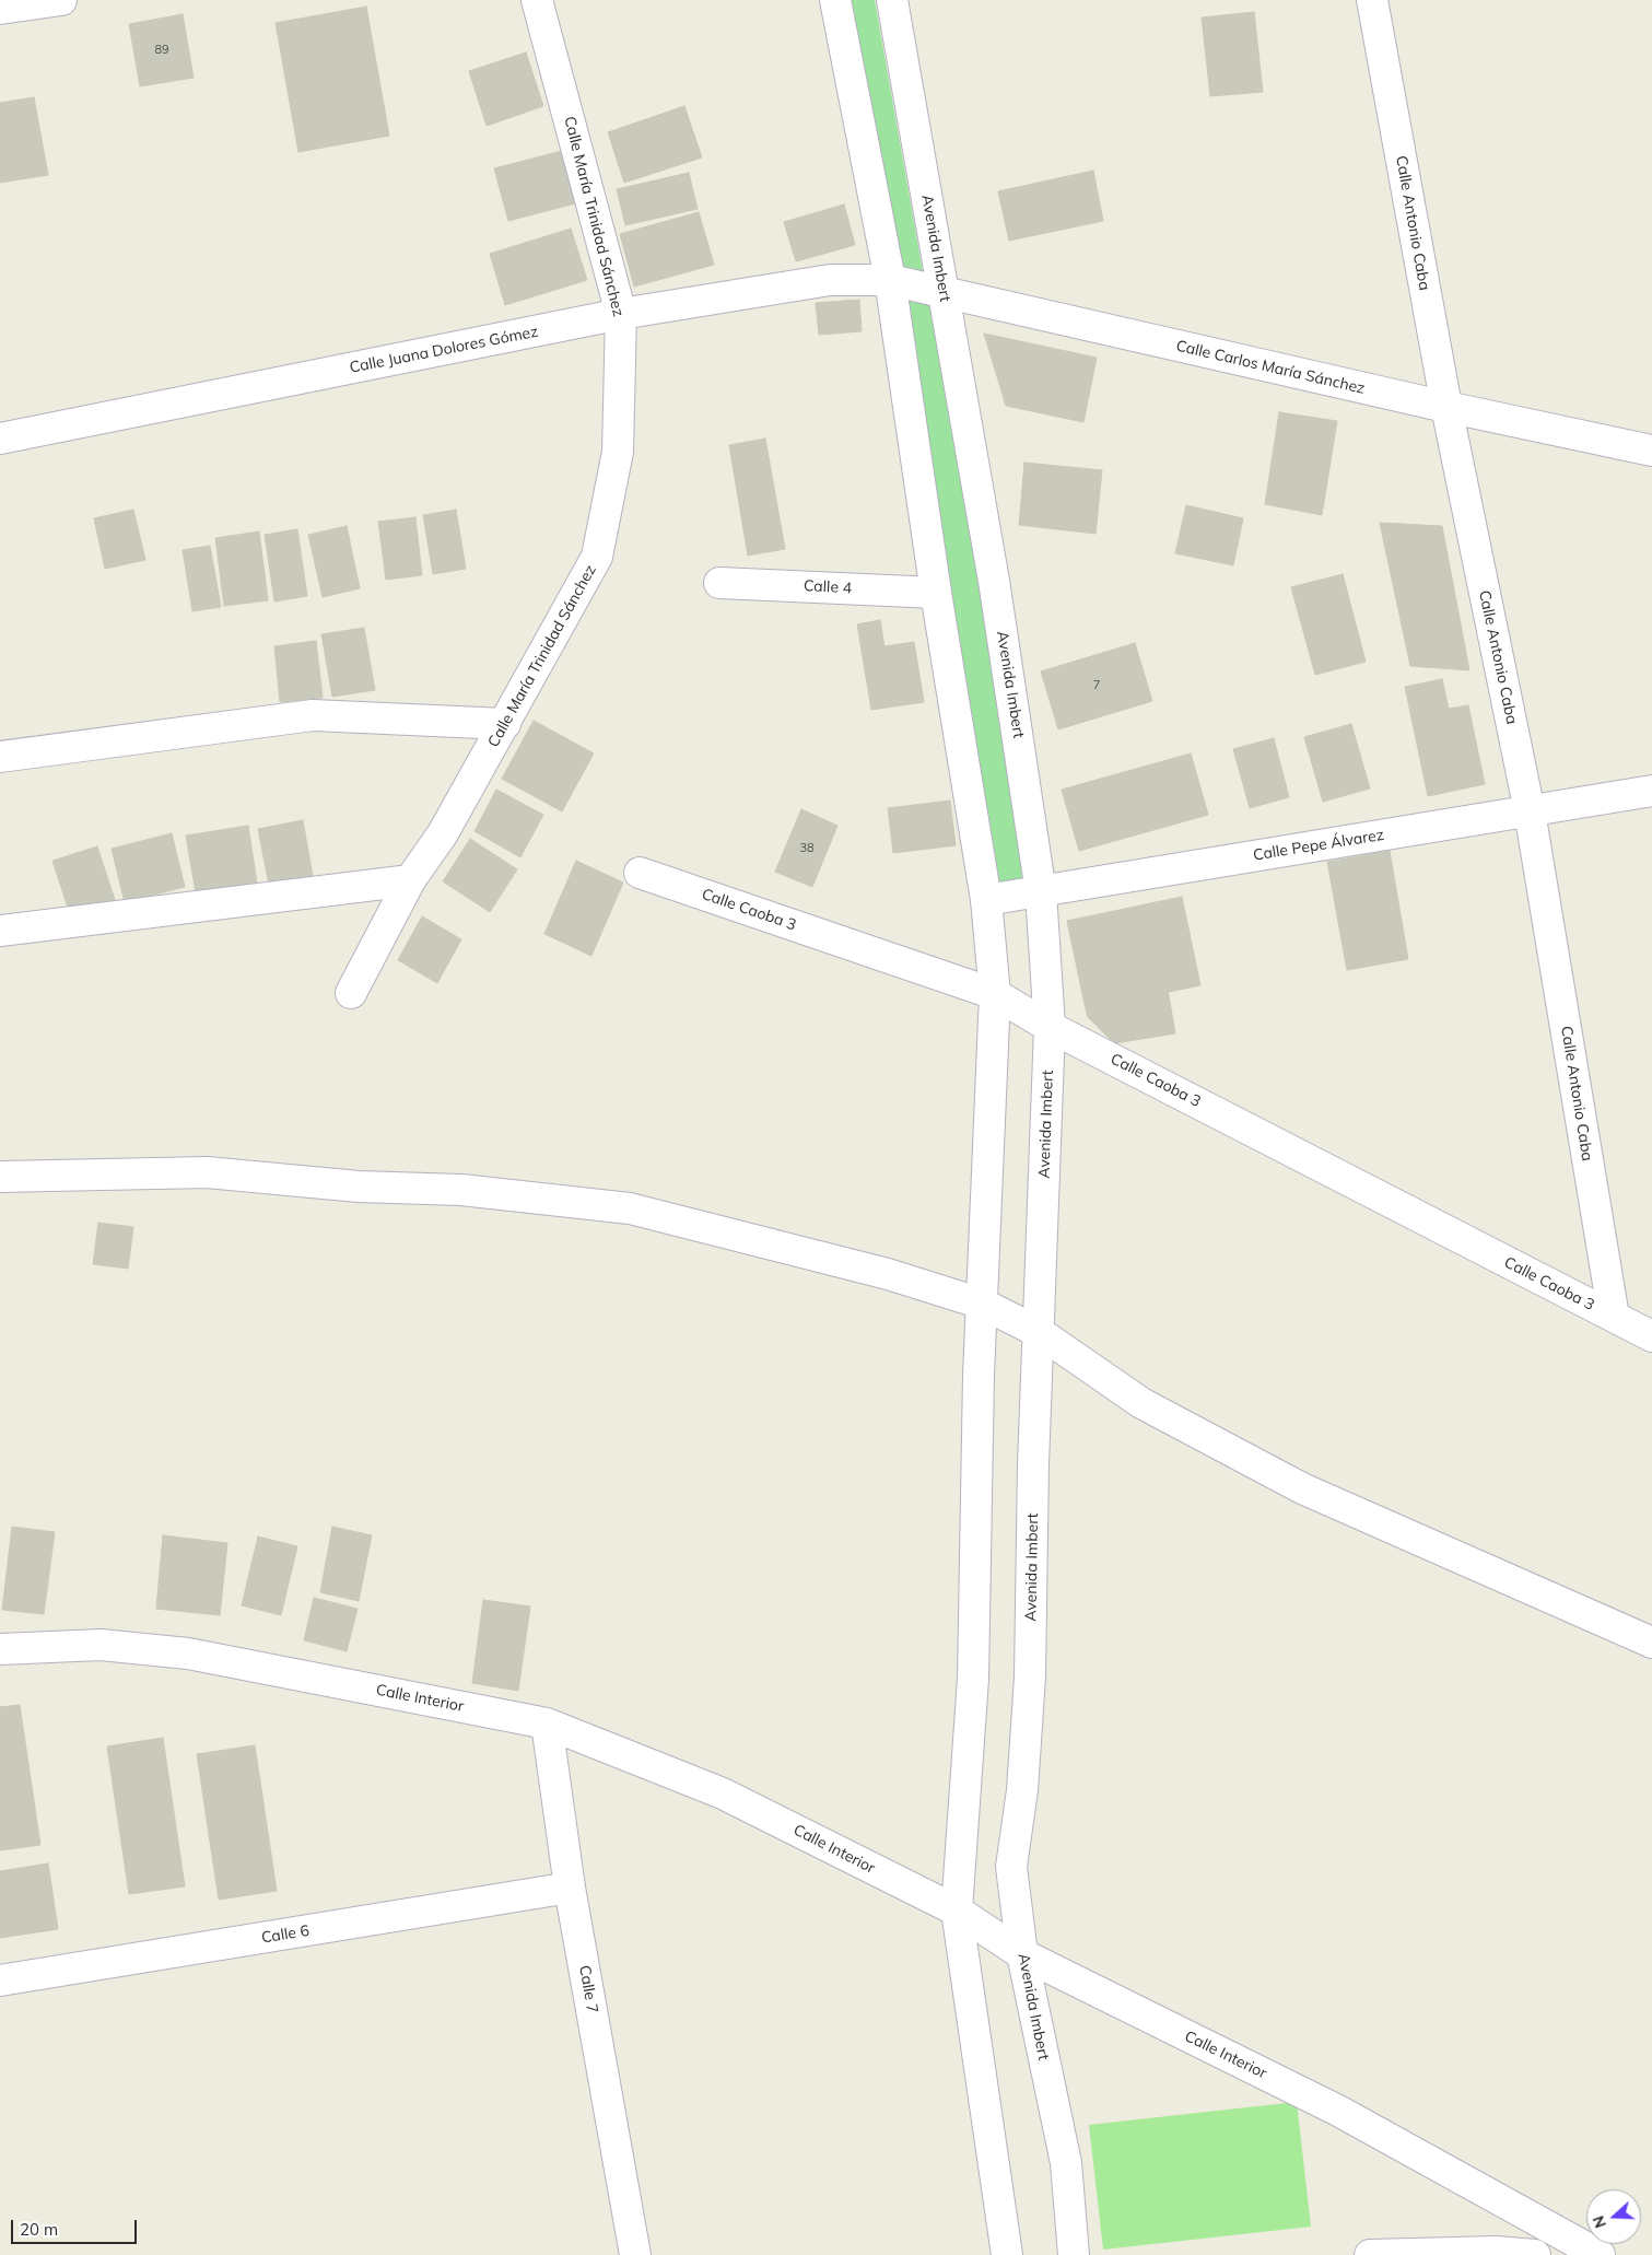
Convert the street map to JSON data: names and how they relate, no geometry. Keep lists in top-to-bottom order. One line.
{"streets":{"street":["Calle María Trinidad Sánchez","Calle Antonio Caba","Avenida Imbert","Calle Juana Dolores Gómez","Calle Carlos María Sánchez","Calle 4","Calle Pepe Álvarez","Calle Caoba 3","Calle Interior","Calle 6","Calle 7"]},"crossings":[["Calle María Trinidad Sánchez","Calle Juana Dolores Gómez"],["Calle Antonio Caba","Calle Carlos María Sánchez"],["Calle Antonio Caba","Calle Pepe Álvarez"],["Calle Antonio Caba","Calle Caoba 3"],["Avenida Imbert","Calle Carlos María Sánchez"],["Avenida Imbert","Calle Pepe Álvarez"],["Avenida Imbert","Calle Caoba 3"],["Avenida Imbert","Calle Interior"],["Calle Juana Dolores Gómez","Calle Carlos María Sánchez"],["Calle Interior","Calle 7"],["Calle 6","Calle 7"]],"house_numbers":["89","7","38"],"scale_bar":"20 m","north":"left"}
